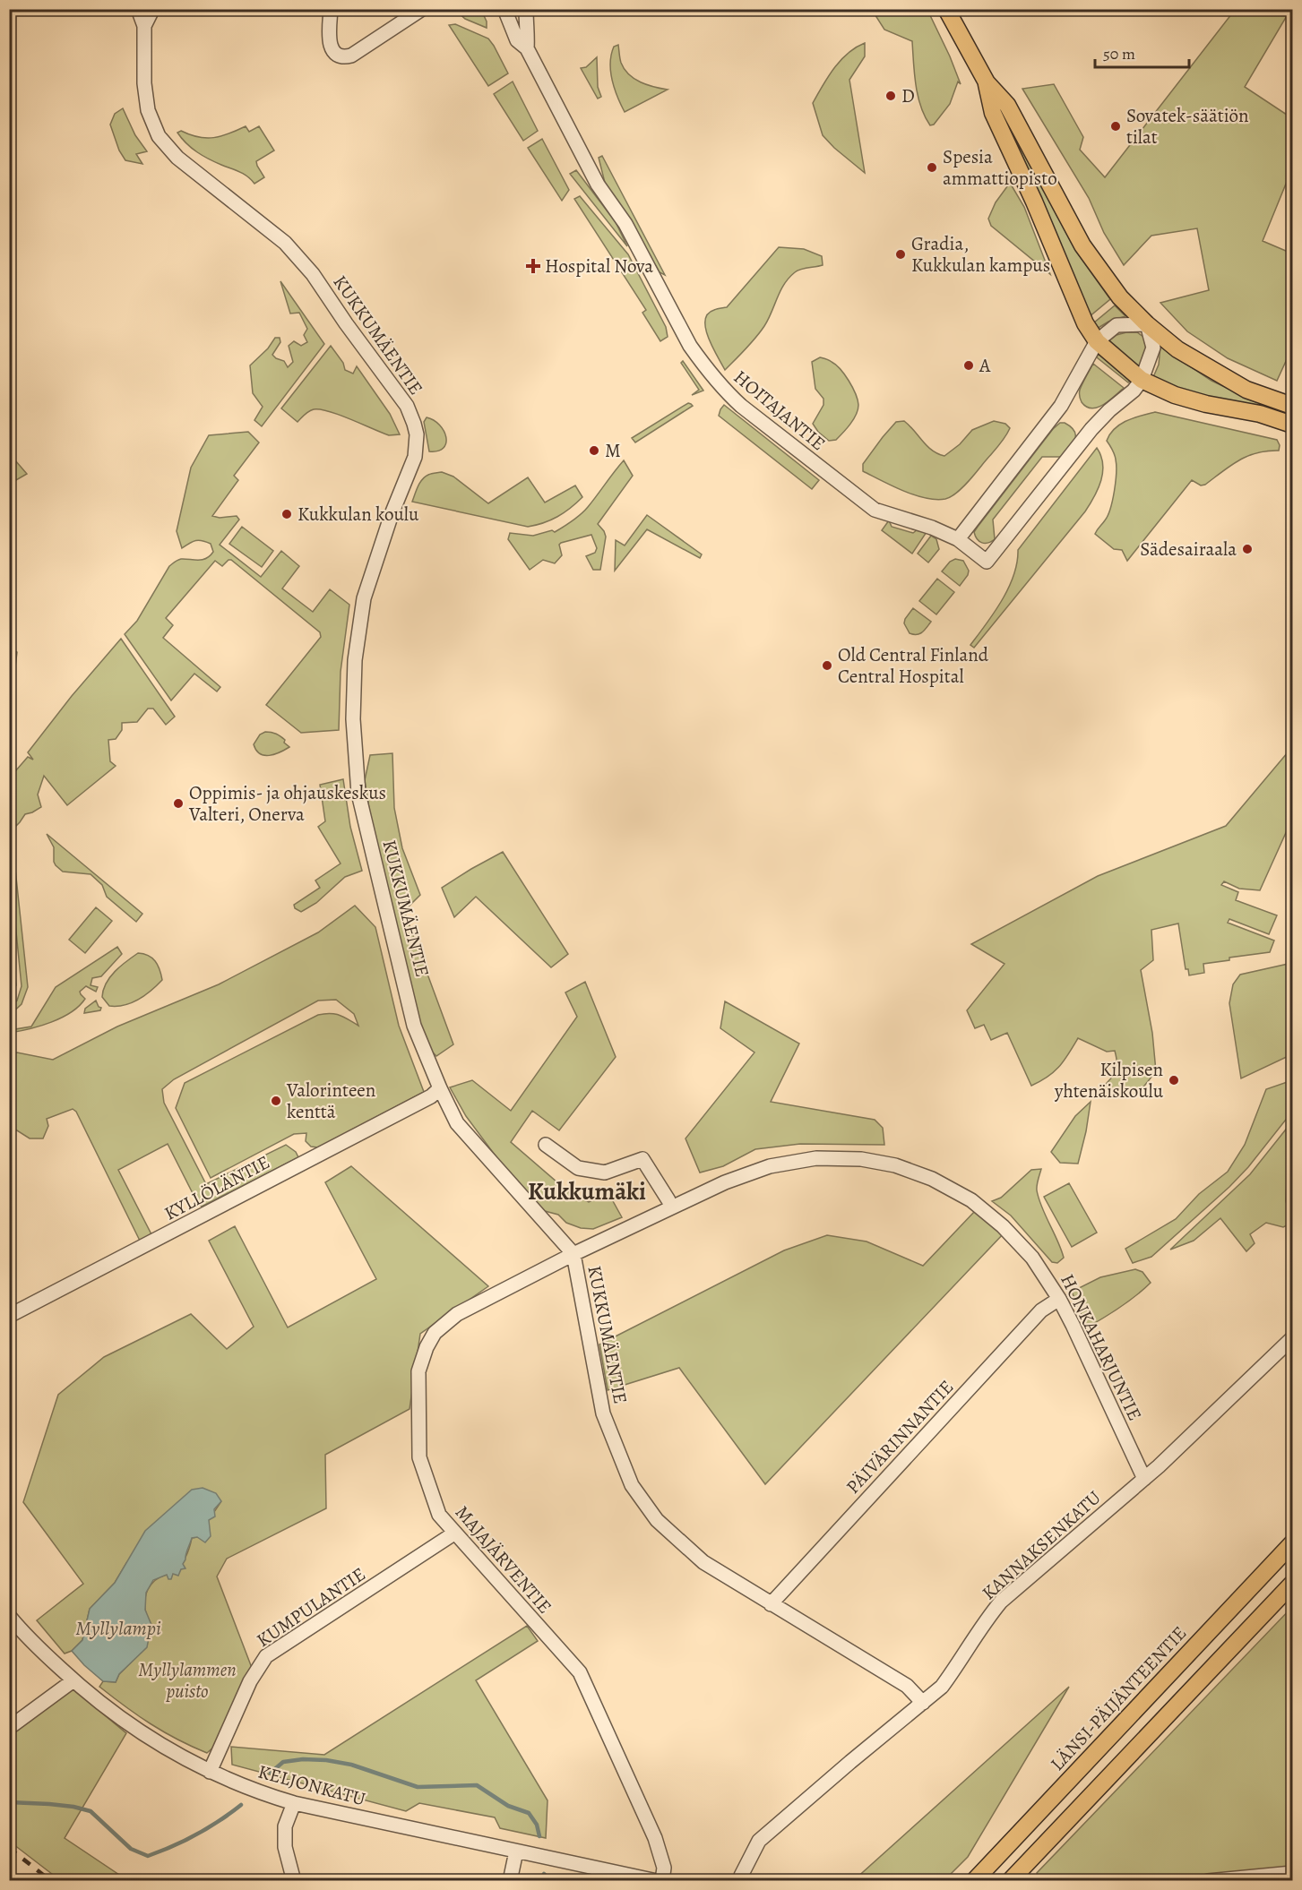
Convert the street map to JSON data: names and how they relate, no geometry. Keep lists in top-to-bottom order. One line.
{"streets":{"main road":["LÄNSI-PÄIJÄNTEENTIE"],"street":["KUKKUMÄENTIE","HOITAJANTIE","KYLLÖLÄNTIE","HONKAHARJUNTIE","PÄIVÄRINNANTIE","KANNAKSENKATU","MAJAJÄRVENTIE","KUMPULANTIE","KELJONKATU"]},"crossings":[["KUKKUMÄENTIE","KYLLÖLÄNTIE"],["KUKKUMÄENTIE","HONKAHARJUNTIE"],["KUKKUMÄENTIE","PÄIVÄRINNANTIE"],["KUKKUMÄENTIE","KANNAKSENKATU"],["KUKKUMÄENTIE","MAJAJÄRVENTIE"],["HONKAHARJUNTIE","PÄIVÄRINNANTIE"],["HONKAHARJUNTIE","KANNAKSENKATU"],["HONKAHARJUNTIE","MAJAJÄRVENTIE"],["MAJAJÄRVENTIE","KUMPULANTIE"],["KUMPULANTIE","KELJONKATU"]],"districts":["Kukkumäki"],"water":["Myllylampi"],"parks":["Myllylammen puisto"],"places":{"other":["D","Sovatek-säätiön tilat","Spesia ammattiopisto","Gradia, Kukkulan kampus","A","M","Kukkulan koulu","Sädesairaala","Old Central Finland Central Hospital","Oppimis- ja ohjauskeskus Valteri, Onerva","Kilpisen yhtenäiskoulu","Valorinteen kenttä"],"health":["Hospital Nova"]},"scale_bar":"50 m"}
